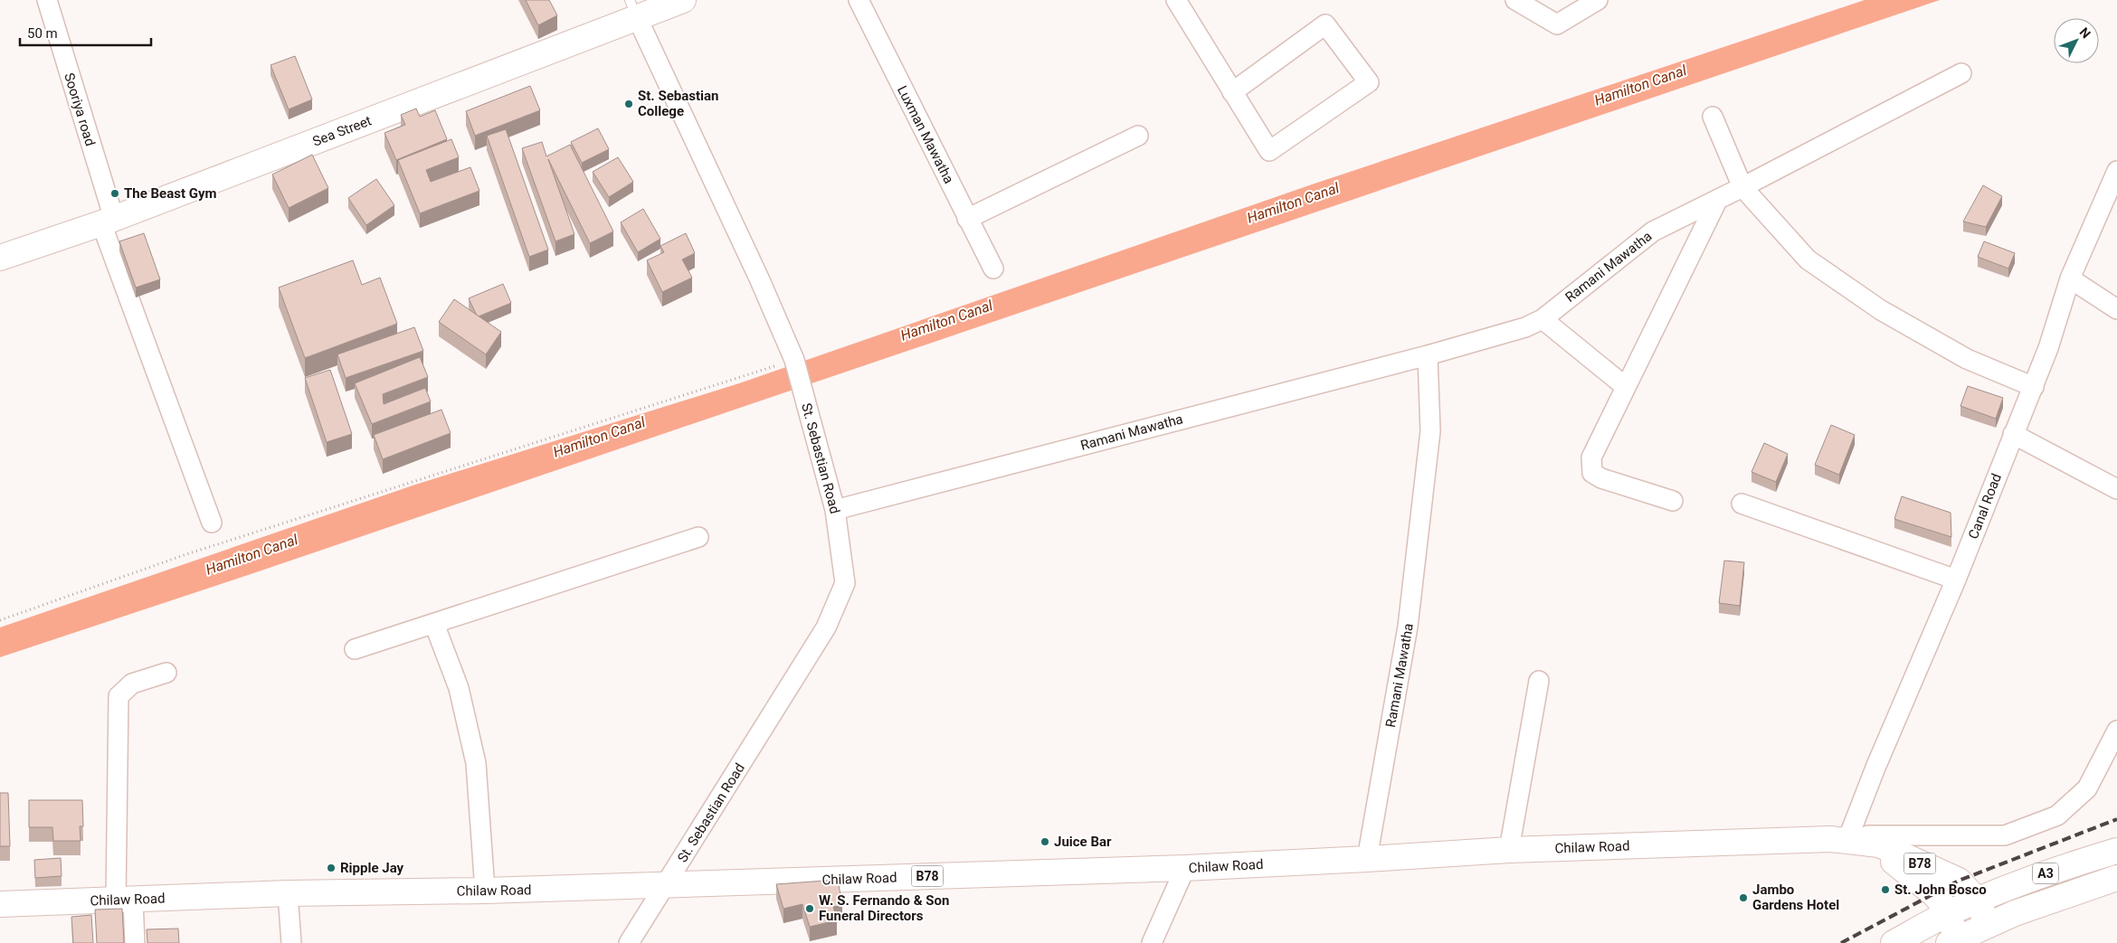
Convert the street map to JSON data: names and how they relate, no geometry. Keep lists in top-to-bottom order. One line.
{"streets":{"main road":["Sea Street","Chilaw Road","B78","A3"],"street":["Sooriya road","Luxman Mawatha","Ramani Mawatha","St. Sebastian Road","Canal Road"]},"crossings":[["Sooriya road","Sea Street"],["Sea Street","St. Sebastian Road"],["Ramani Mawatha","St. Sebastian Road"],["Ramani Mawatha","Chilaw Road"],["St. Sebastian Road","Chilaw Road"],["Canal Road","Chilaw Road"],["Chilaw Road","A3"]],"water":["Hamilton Canal"],"places":["St. Sebastian College","The Beast Gym","Juice Bar","Ripple Jay","St. John Bosco","Jambo Gardens Hotel","W. S. Fernando & Son Funeral Directors"],"scale_bar":"50 m","north":"top right"}
